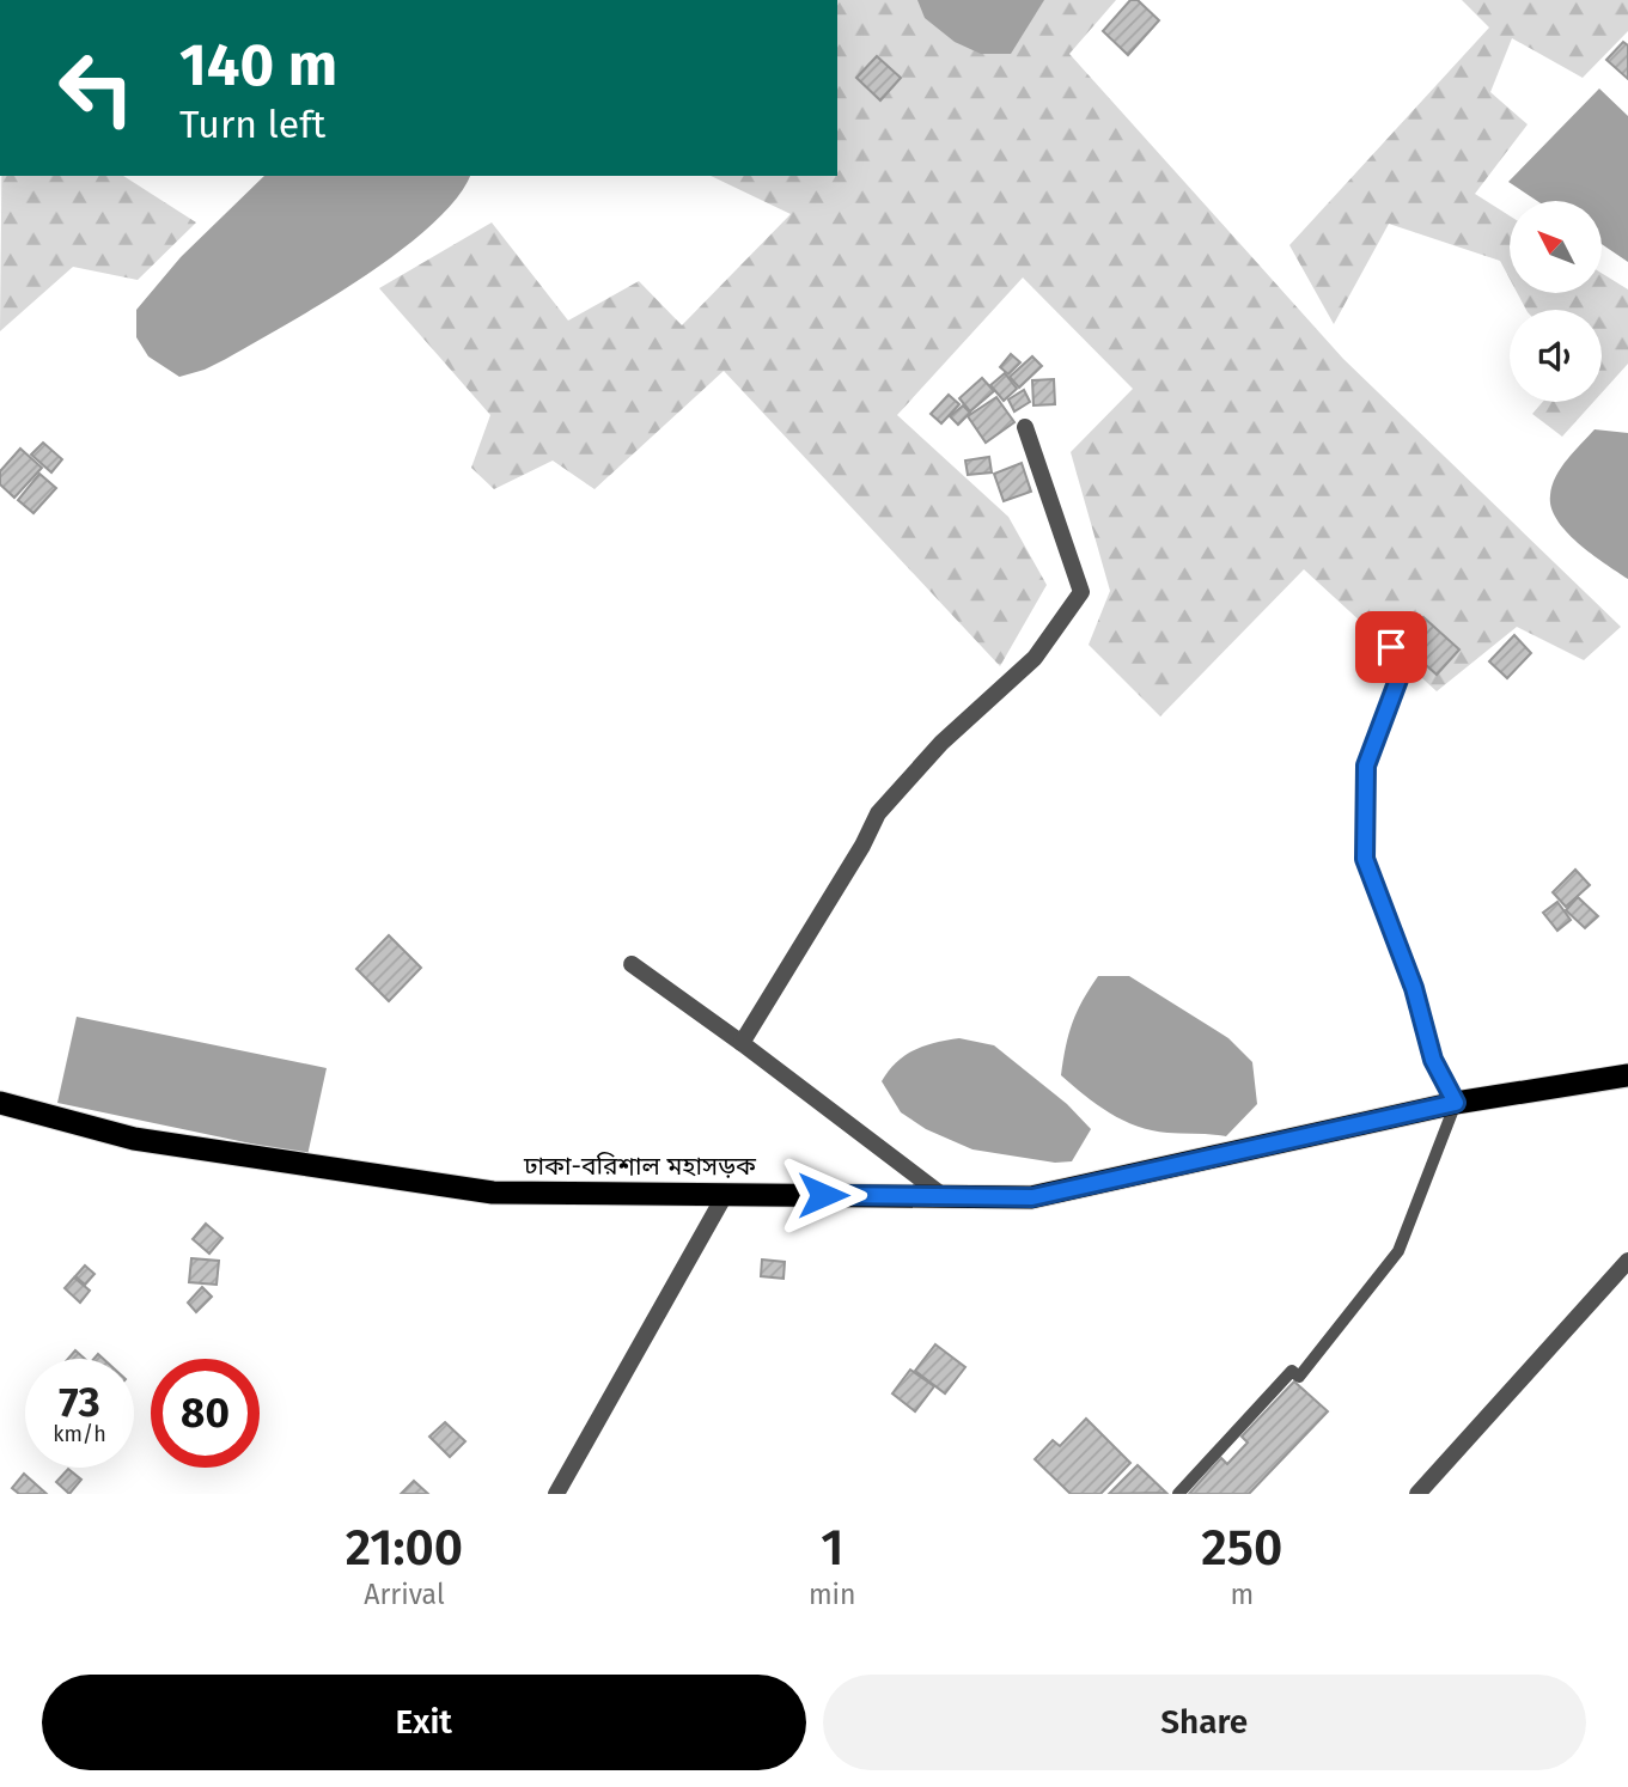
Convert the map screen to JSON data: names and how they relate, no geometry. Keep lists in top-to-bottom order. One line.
{"streets":{"highway":["ঢাকা-বরিশাল মহাসড়ক"]},"north":"top left","page":{"turn":["140 m","Turn left"],"speed":"73 km/h","limit":"80","eta":["21:00","Arrival","1","min","250","m"],"buttons":["Exit","Share"]}}
